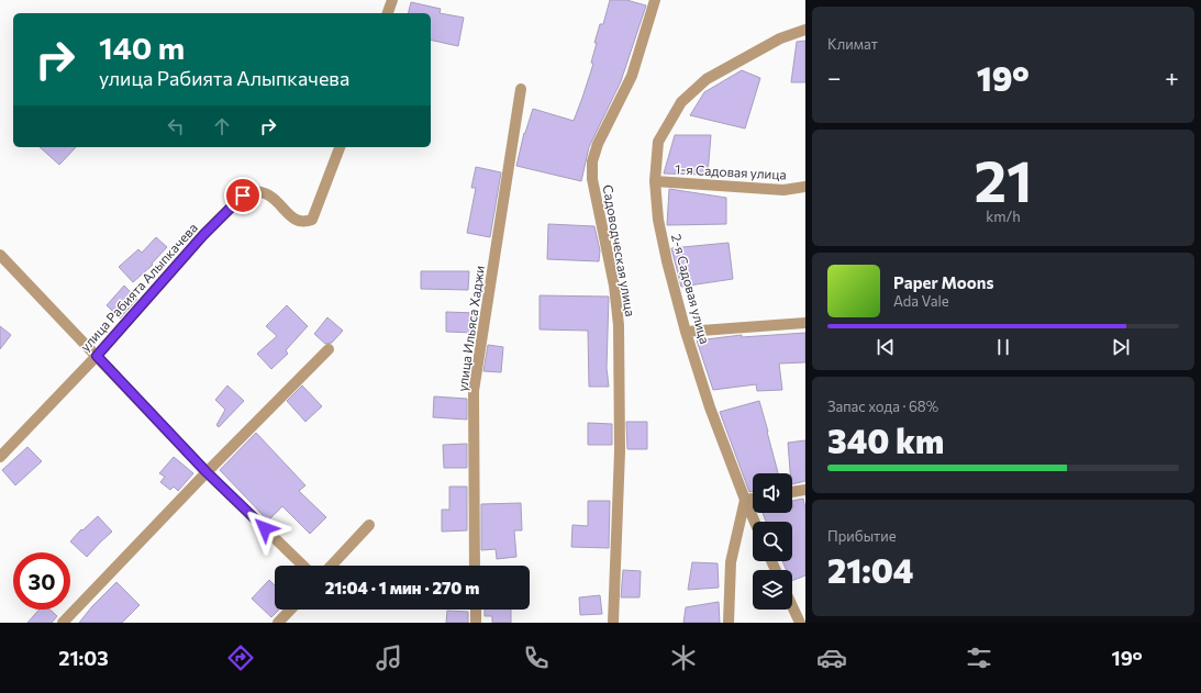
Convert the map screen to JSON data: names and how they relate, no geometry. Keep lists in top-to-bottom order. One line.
{"streets":{"street":["1-я Садовая улица","Садоводческая улица","улица Рабията Алыпкачева","2-я Садовая улица","улица Ильяса Хаджи"]},"crossings":[["1-я Садовая улица","2-я Садовая улица"]],"page":{"tile":["Климат",["21","km/h"],["Запас хода · 68%","340 km"],["Прибытие","21:04"]],"turn":["140 m","улица Рабията Алыпкачева"],"heat":["−","19°","+"],"song":["Paper Moons","Ada Vale"],"limit":"30","trip":"21:04 · 1 мин · 270 m","tabs":["21:03","19°"]}}
